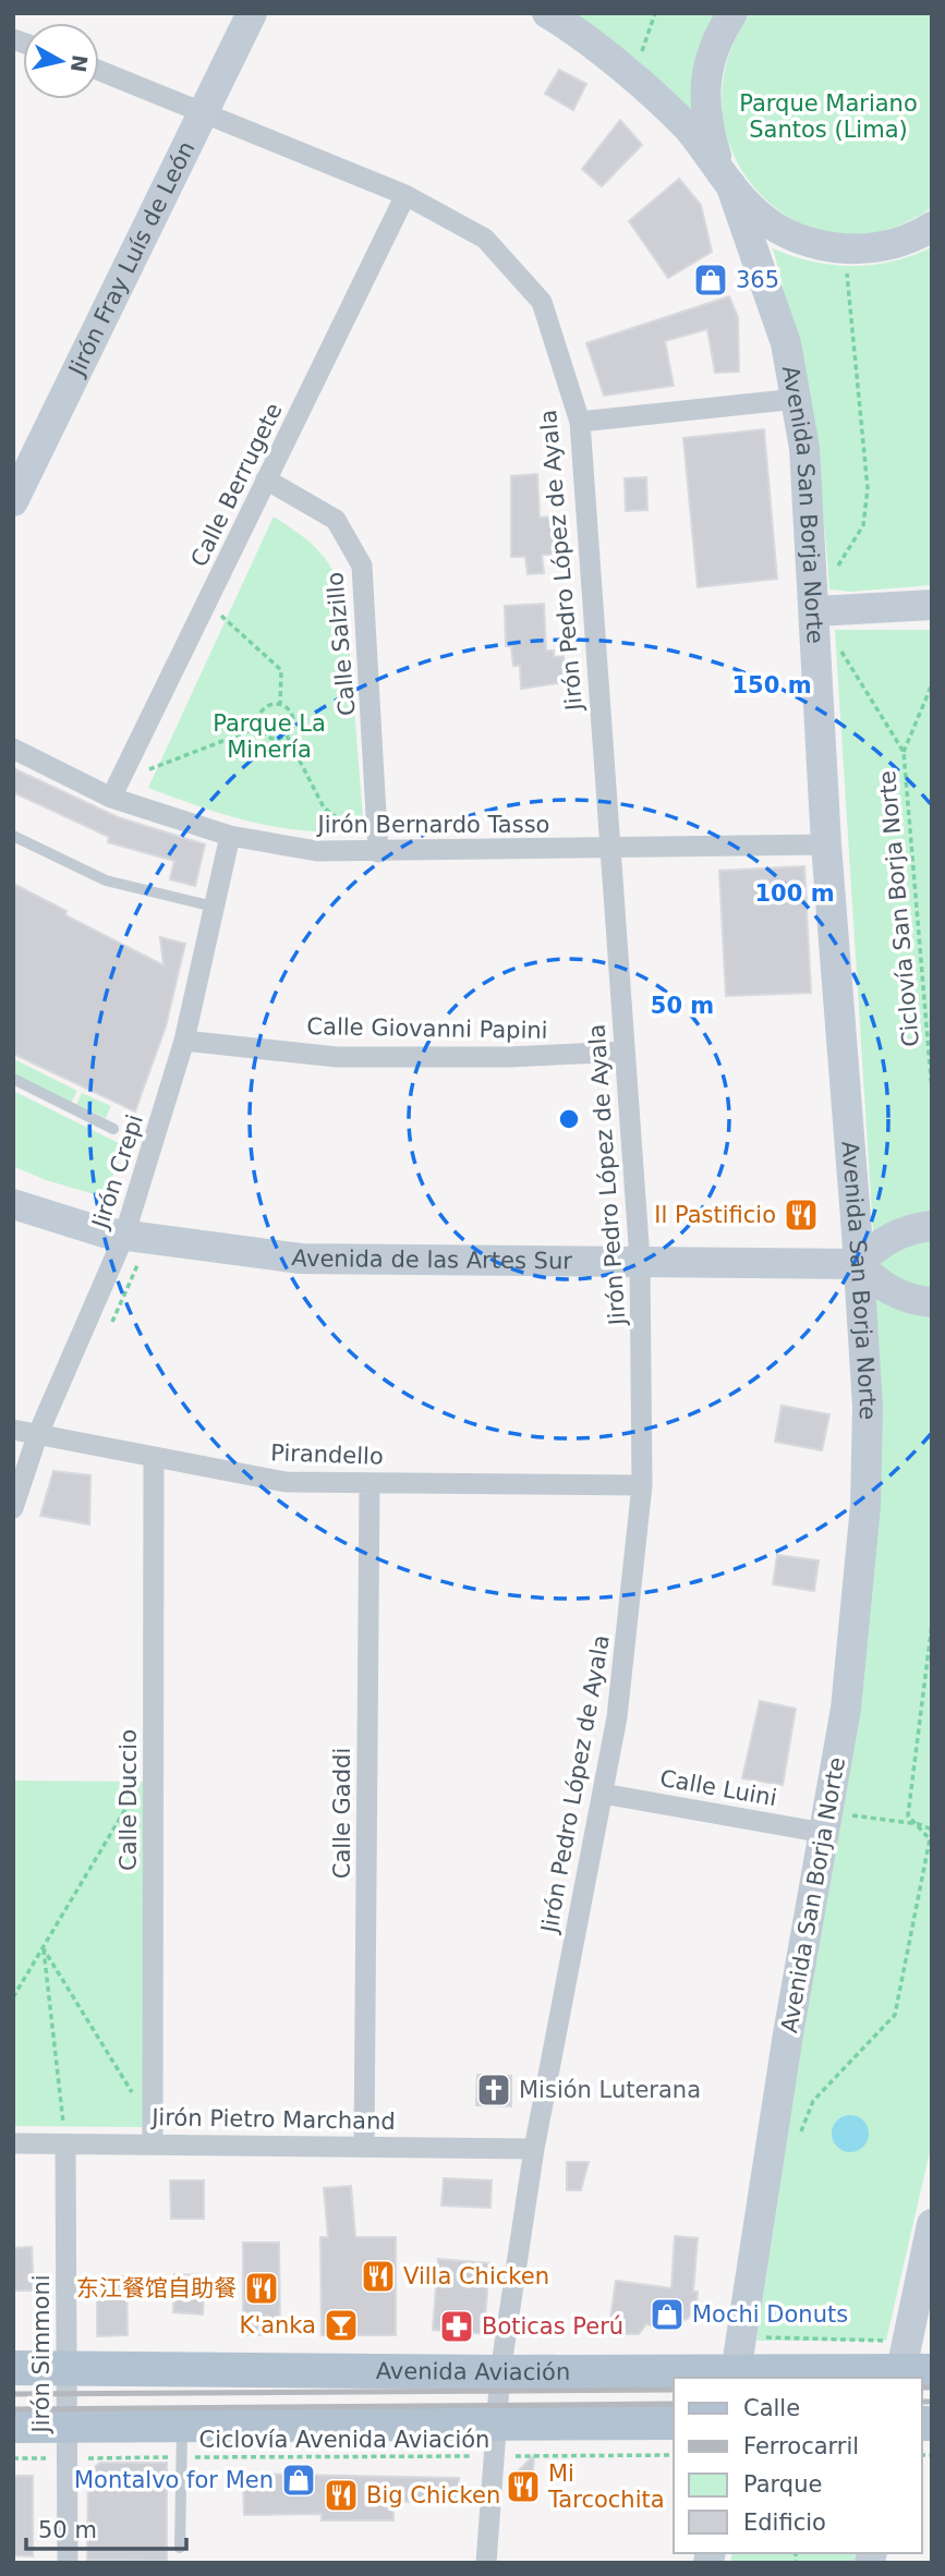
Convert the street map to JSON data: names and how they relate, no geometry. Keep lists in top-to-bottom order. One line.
{"streets":{"main road":["Jirón Fray Luís de León","Avenida San Borja Norte","Avenida de las Artes Sur","Avenida Aviación"],"street":["Calle Berrugete","Jirón Pedro López de Ayala","Calle Salzillo","Jirón Bernardo Tasso","Calle Giovanni Papini","Jirón Crepi","Pirandello","Calle Luini","Calle Duccio","Calle Gaddi","Jirón Pietro Marchand","Jirón Simmoni"],"path":["Ciclovía San Borja Norte","Ciclovía Avenida Aviación"]},"crossings":[["Jirón Fray Luís de León","Jirón Pedro López de Ayala"],["Calle Berrugete","Jirón Pedro López de Ayala"],["Calle Berrugete","Calle Salzillo"],["Calle Berrugete","Jirón Bernardo Tasso"],["Avenida San Borja Norte","Jirón Bernardo Tasso"],["Avenida San Borja Norte","Ciclovía San Borja Norte"],["Avenida San Borja Norte","Avenida de las Artes Sur"],["Avenida San Borja Norte","Calle Luini"],["Avenida San Borja Norte","Avenida Aviación"],["Jirón Pedro López de Ayala","Jirón Bernardo Tasso"],["Jirón Pedro López de Ayala","Calle Giovanni Papini"],["Jirón Pedro López de Ayala","Avenida de las Artes Sur"],["Jirón Pedro López de Ayala","Pirandello"],["Jirón Pedro López de Ayala","Calle Luini"],["Jirón Pedro López de Ayala","Jirón Pietro Marchand"],["Jirón Pedro López de Ayala","Avenida Aviación"],["Jirón Pedro López de Ayala","Ciclovía Avenida Aviación"],["Calle Salzillo","Jirón Bernardo Tasso"],["Jirón Bernardo Tasso","Jirón Crepi"],["Calle Giovanni Papini","Jirón Crepi"],["Jirón Crepi","Avenida de las Artes Sur"],["Jirón Crepi","Pirandello"],["Pirandello","Calle Duccio"],["Pirandello","Calle Gaddi"],["Calle Duccio","Jirón Pietro Marchand"],["Calle Gaddi","Jirón Pietro Marchand"],["Jirón Pietro Marchand","Jirón Simmoni"],["Jirón Simmoni","Avenida Aviación"],["Jirón Simmoni","Ciclovía Avenida Aviación"]],"parks":["Parque Mariano Santos (Lima)","Parque La Minería"],"places":{"shop":["365","Mochi Donuts","Montalvo for Men"],"restaurant":["Il Pastificio","Villa Chicken","东江餐馆自助餐","Mi Tarcochita","Big Chicken"],"church":["Misión Luterana"],"bar":["K'anka"],"pharmacy":["Boticas Perú"]},"legend":["Calle","Ferrocarril","Parque","Edificio"],"scale_bar":"50 m","north":"right","rings":["150 m","100 m","50 m"]}
